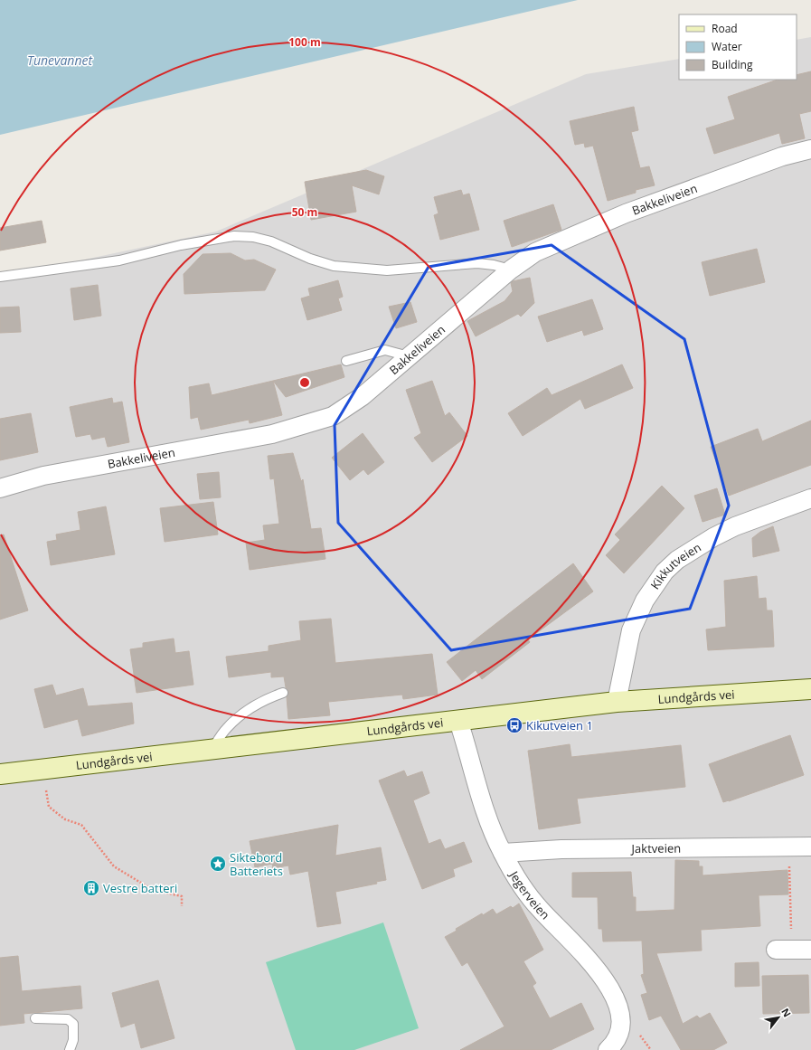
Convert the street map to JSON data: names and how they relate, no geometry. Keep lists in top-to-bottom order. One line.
{"streets":{"street":["Bakkeliveien","Kikkutveien","Lundgårds vei","Jaktveien","Jegerveien"]},"crossings":[["Kikkutveien","Lundgårds vei"],["Lundgårds vei","Jegerveien"],["Jaktveien","Jegerveien"]],"water":["Tunevannet"],"places":{"bus stop":["Kikutveien 1"],"place":["Siktebord Batteriets"],"building":["Vestre batteri"]},"legend":["Road","Water","Building"],"north":"top right","rings":["100 m","50 m"]}
